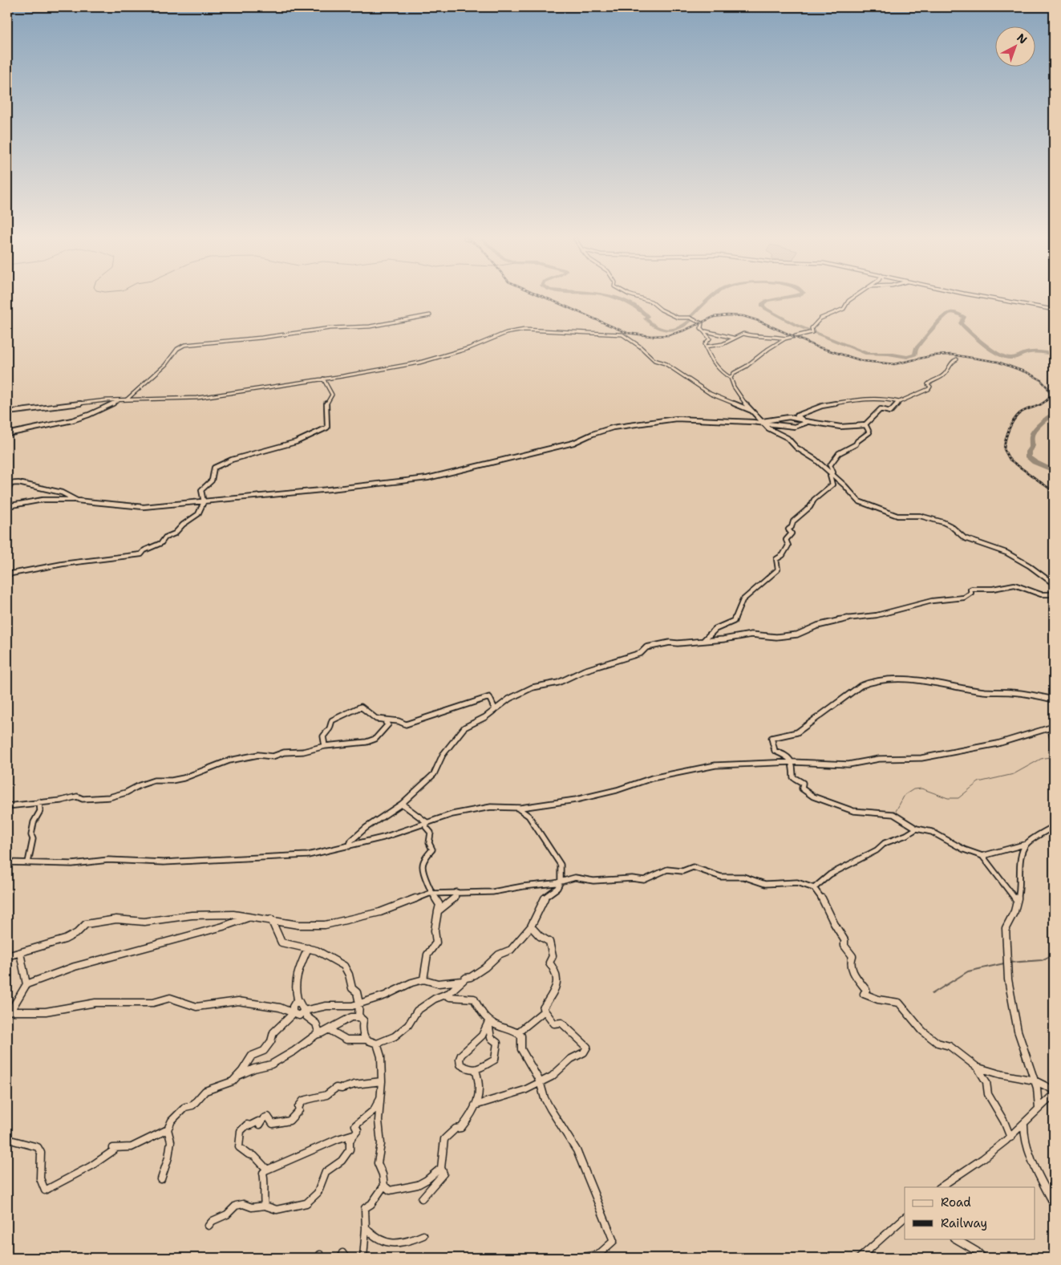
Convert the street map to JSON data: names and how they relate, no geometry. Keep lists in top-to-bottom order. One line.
{"legend":["Road","Railway"],"north":"top right"}
